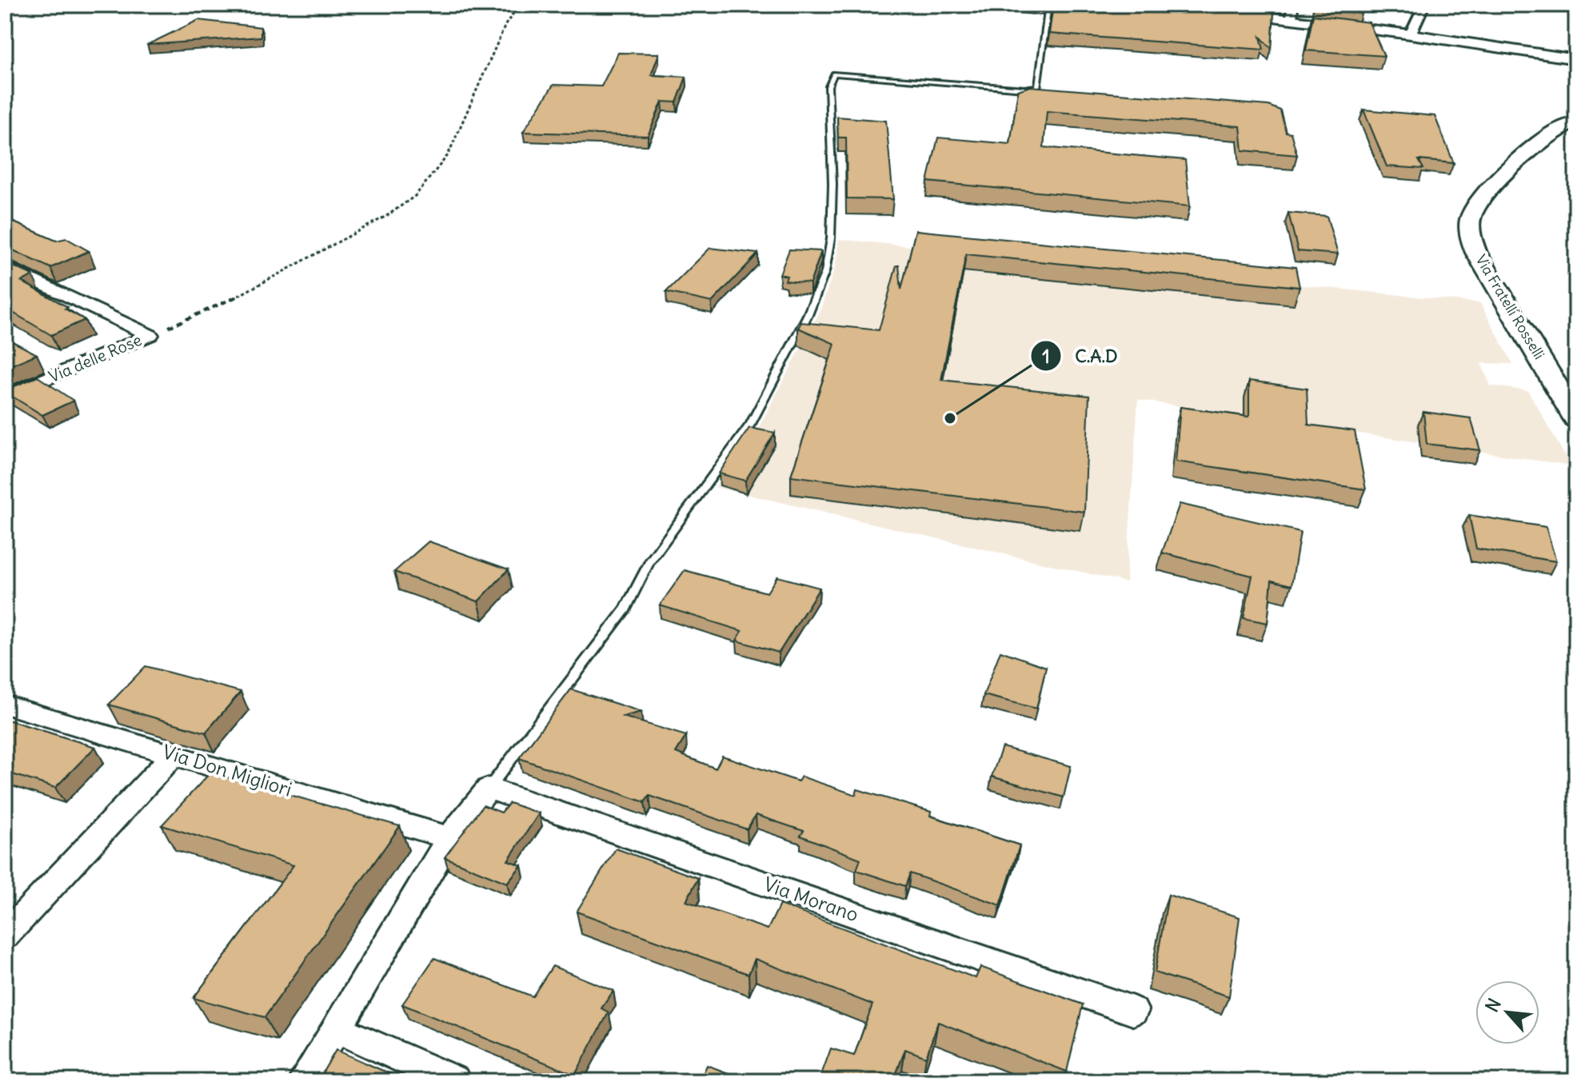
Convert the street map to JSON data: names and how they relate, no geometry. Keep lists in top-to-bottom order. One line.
{"streets":{"main road":["Via Fratelli Rosselli"],"street":["Via delle Rose","Via Don Migliori","Via Morano"]},"places":["C.A.D"],"north":"top left"}
